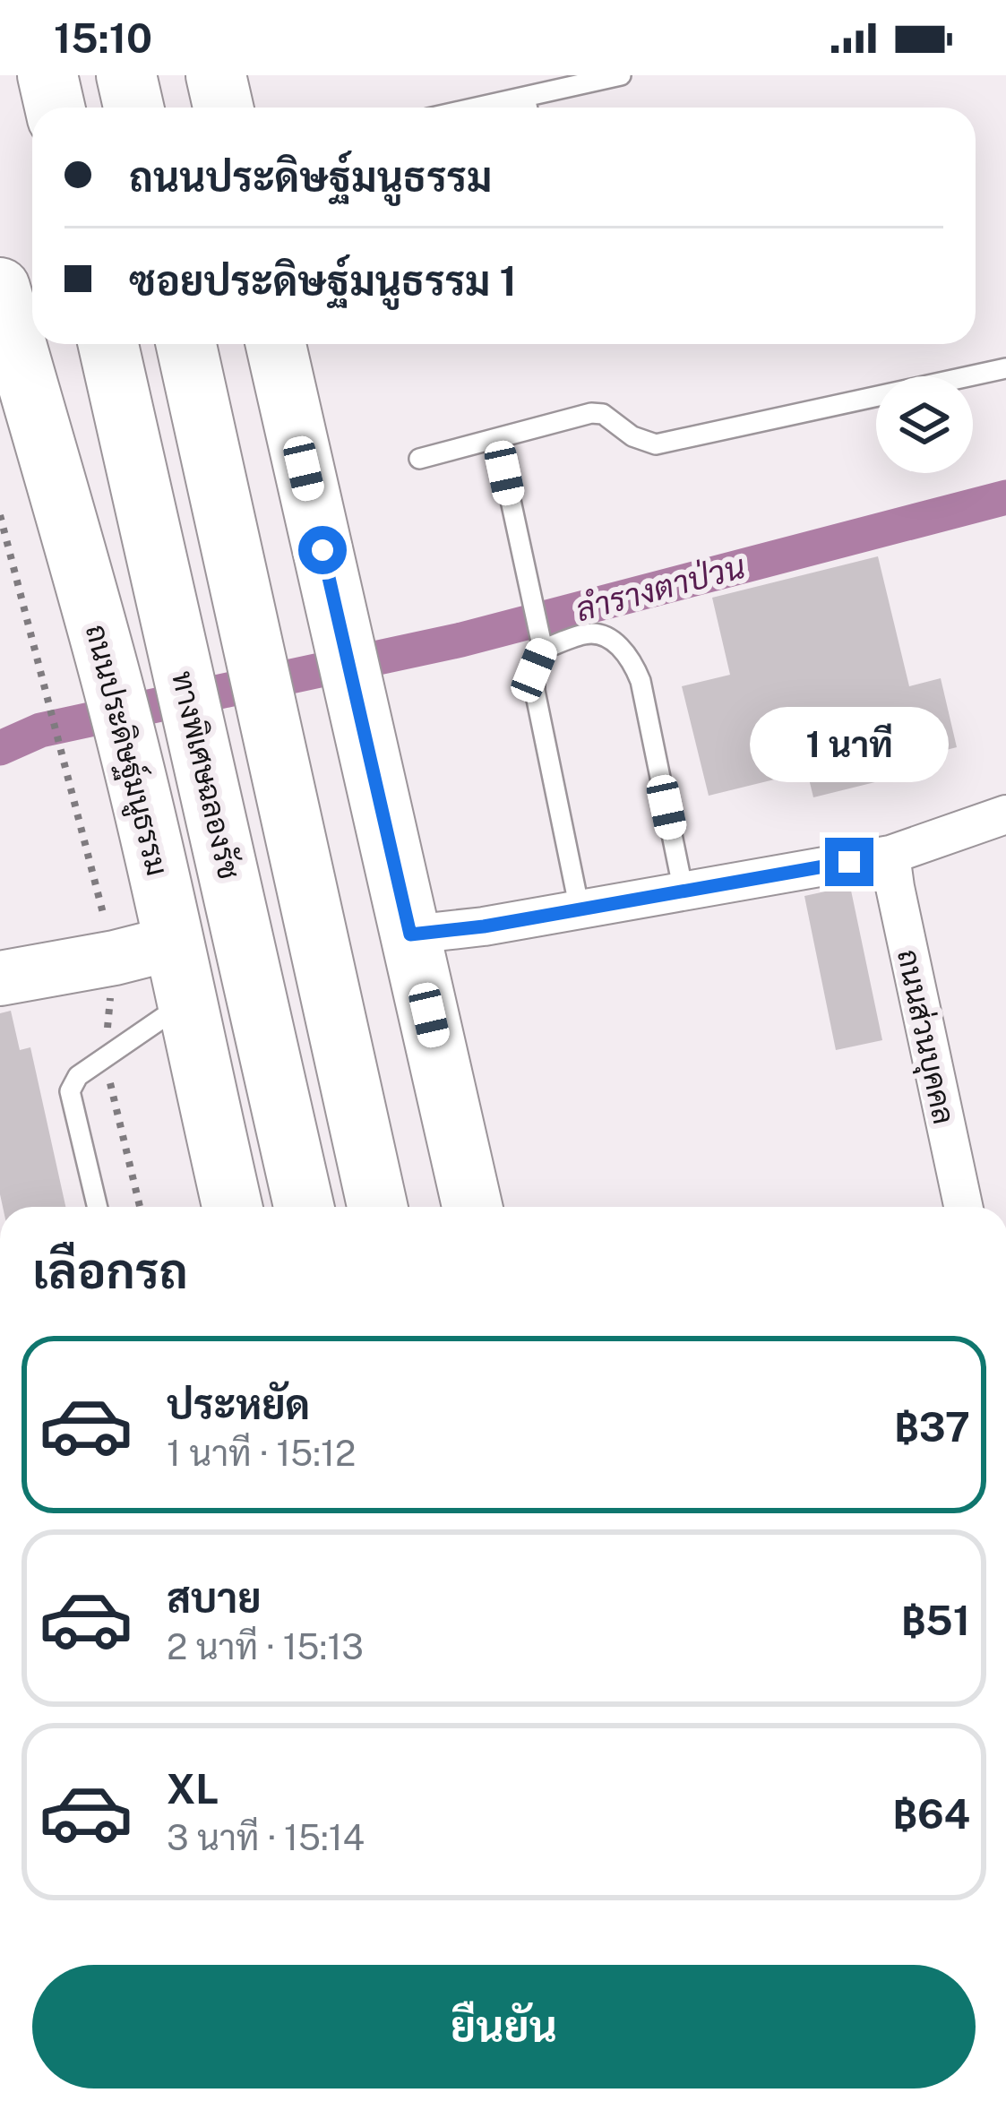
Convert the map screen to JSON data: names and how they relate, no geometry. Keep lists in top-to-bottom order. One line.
{"streets":{"main road":["ถนนประดิษฐ์มนูธรรม","ทางพิเศษฉลองรัช"],"street":["ถนนส่วนบุคคล"]},"water":["ลำรางตาป่วน"],"page":{"status":"15:10","banner":["ถนนประดิษฐ์มนูธรรม","ซอยประดิษฐ์มนูธรรม 1"],"bubble":"1 นาที","heading":"เลือกรถ","list":[{"name":"ประหยัด","note":"1 นาที · 15:12","value":"฿37"},{"name":"สบาย","note":"2 นาที · 15:13","value":"฿51"},{"name":"XL","note":"3 นาที · 15:14","value":"฿64"}],"buttons":"ยืนยัน"}}
